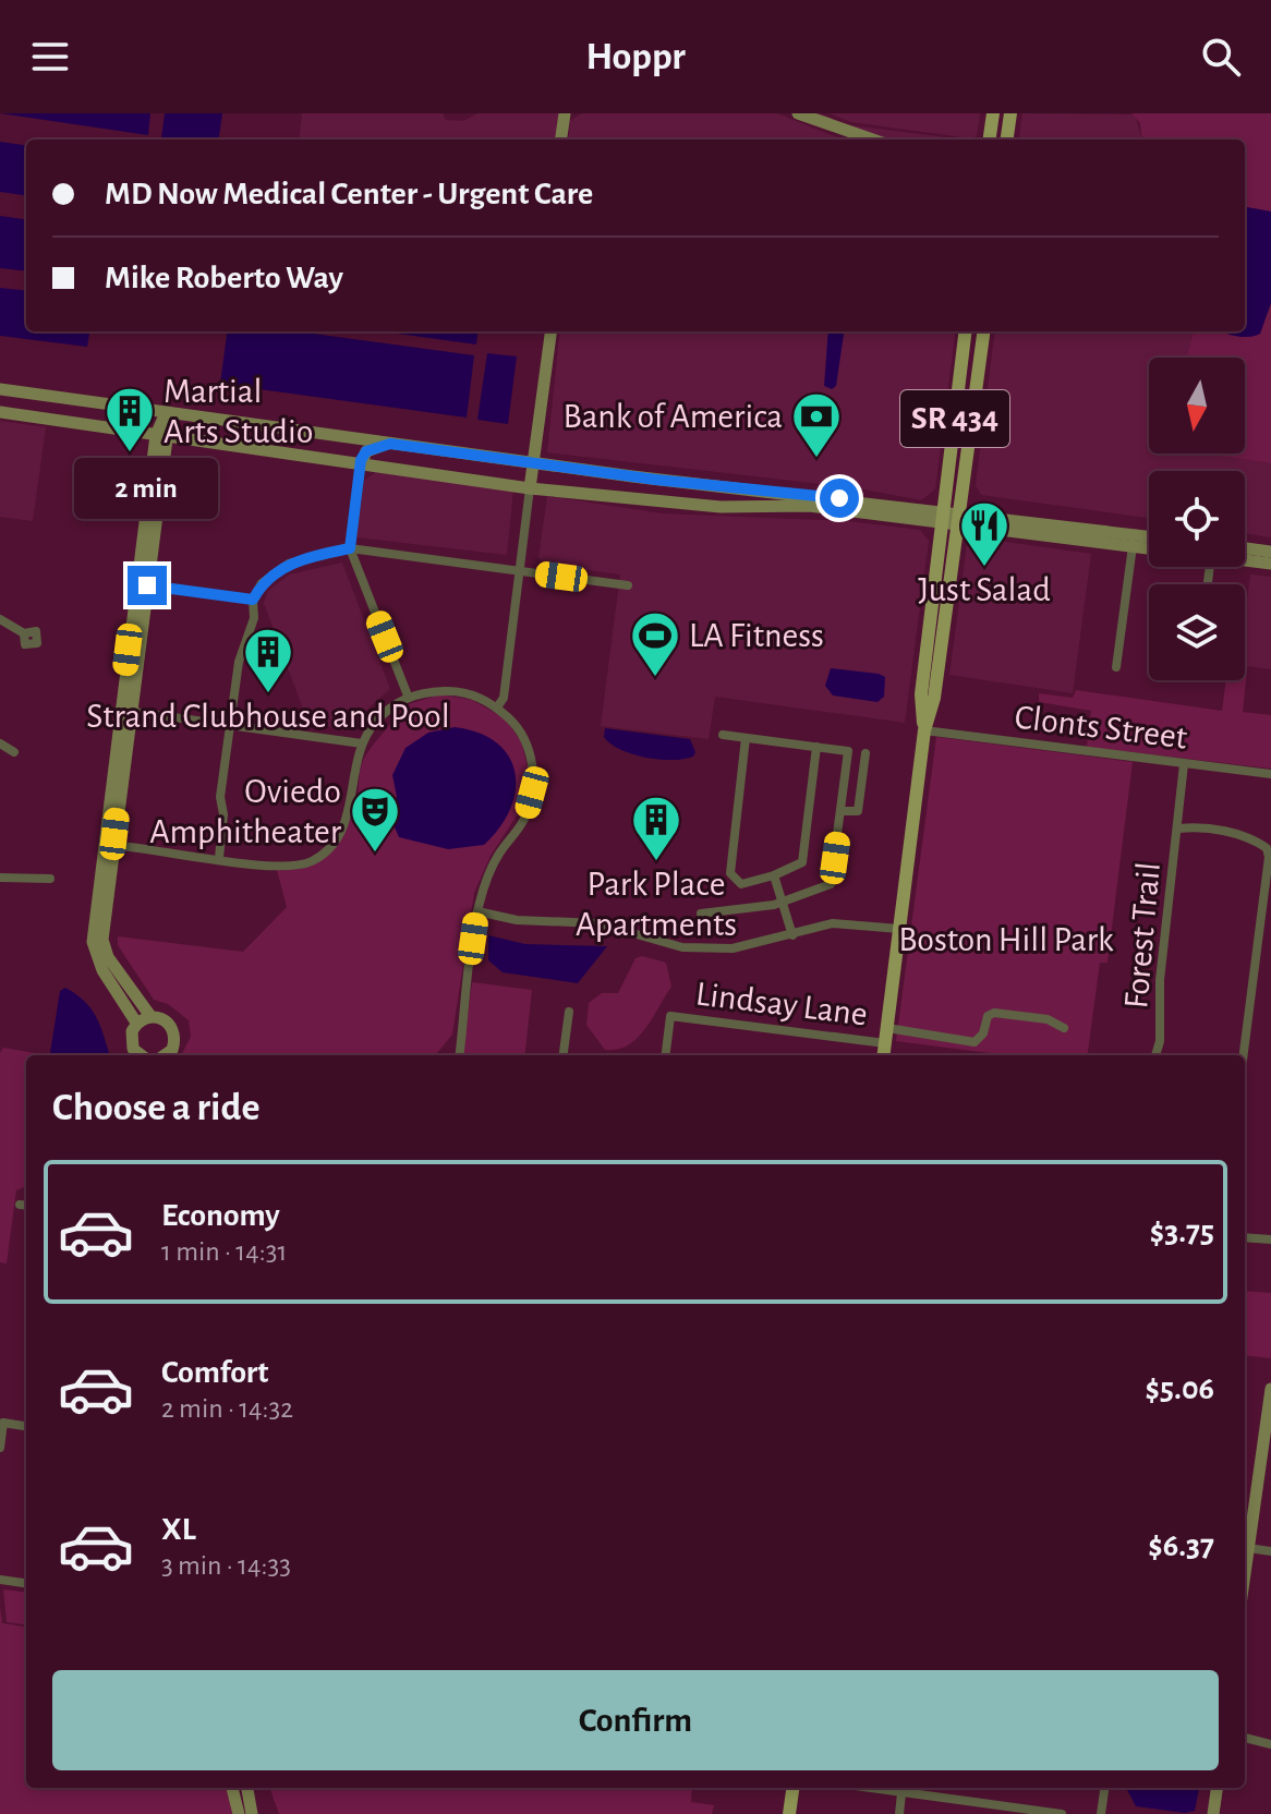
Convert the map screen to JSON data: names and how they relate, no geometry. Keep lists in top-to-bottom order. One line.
{"streets":{"main road":["SR 434"],"street":["Clonts Street","Forest Trail","Lindsay Lane"]},"crossings":[["SR 434","Clonts Street"],["SR 434","Lindsay Lane"],["Clonts Street","Forest Trail"]],"parks":["Boston Hill Park"],"places":{"building":["Martial Arts Studio","Strand Clubhouse and Pool","Park Place Apartments"],"bank":["Bank of America"],"restaurant":["Just Salad"],"sports":["LA Fitness"],"theatre":["Oviedo Amphitheater"]},"north":"bottom","page":{"header":"Hoppr","banner":["MD Now Medical Center - Urgent Care","Mike Roberto Way"],"bubble":"2 min","heading":"Choose a ride","list":[{"name":"Economy","note":"1 min · 14:31","value":"$3.75"},{"name":"Comfort","note":"2 min · 14:32","value":"$5.06"},{"name":"XL","note":"3 min · 14:33","value":"$6.37"}],"buttons":"Confirm"}}
